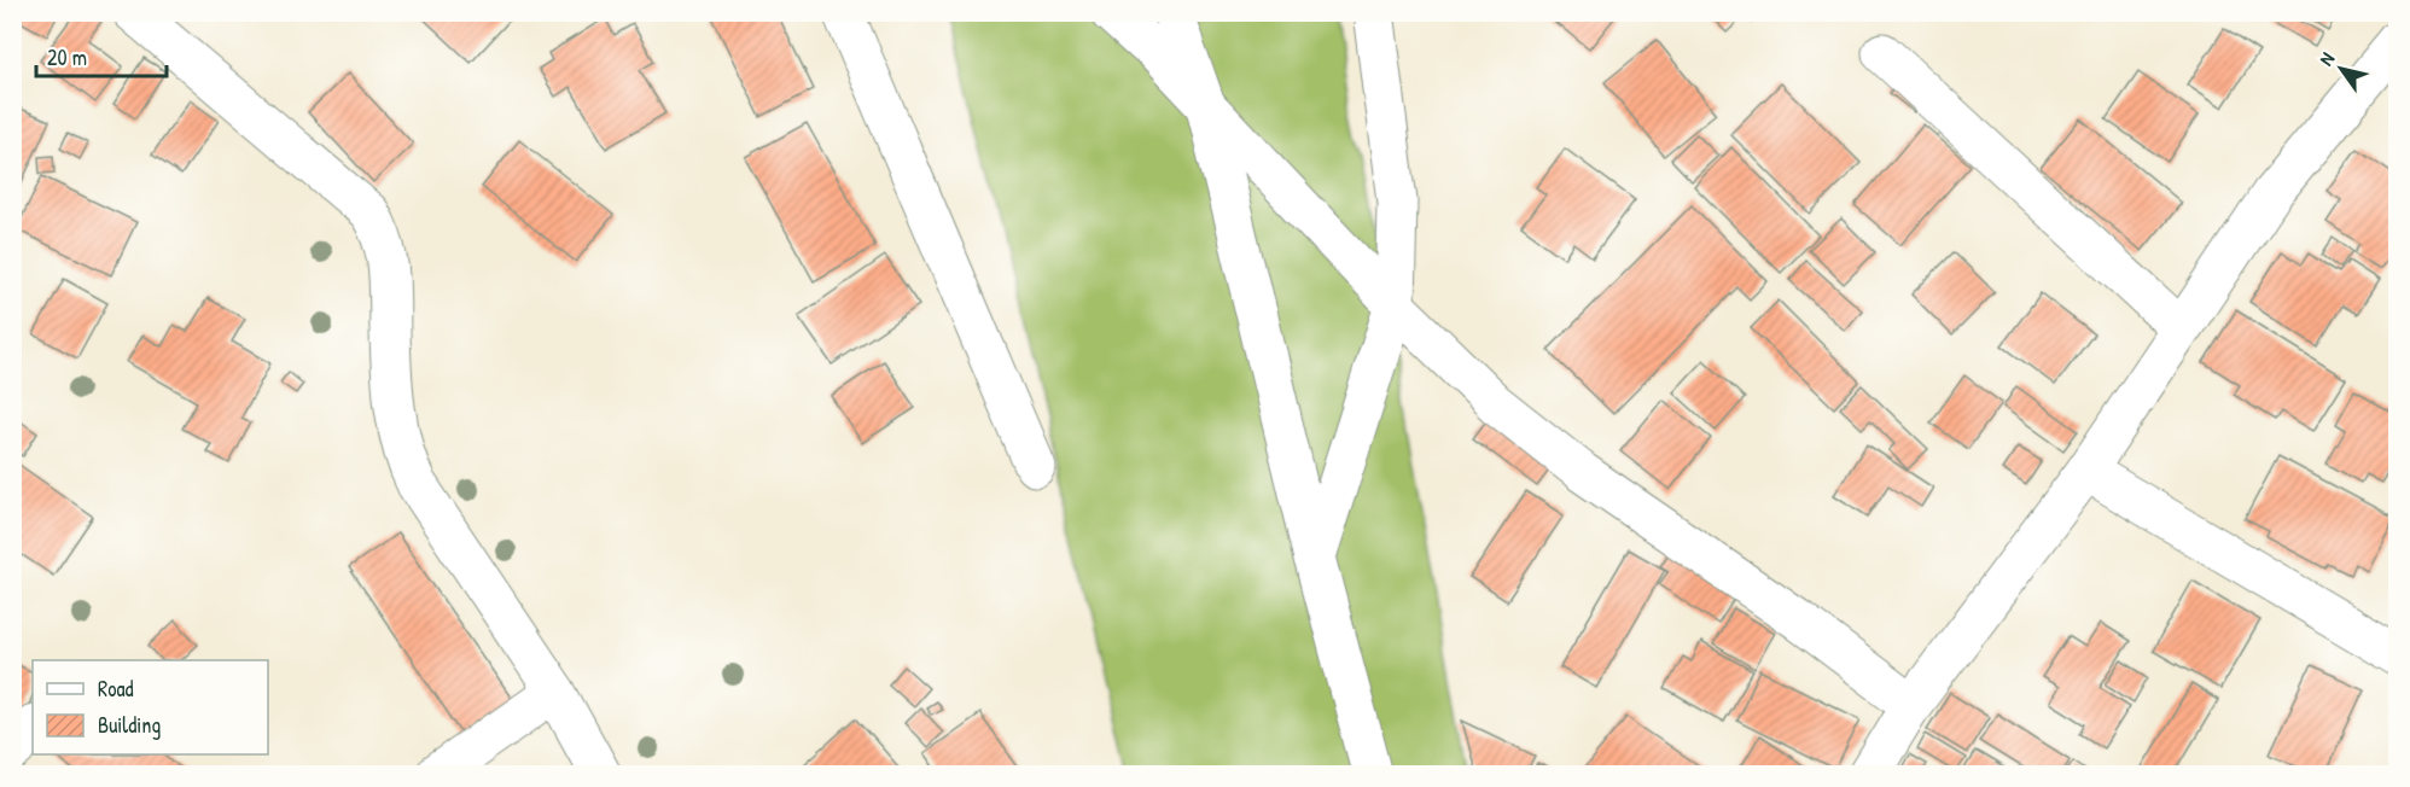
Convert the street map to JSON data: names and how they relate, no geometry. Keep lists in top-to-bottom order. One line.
{"legend":["Road","Building"],"scale_bar":"20 m","north":"top left"}
